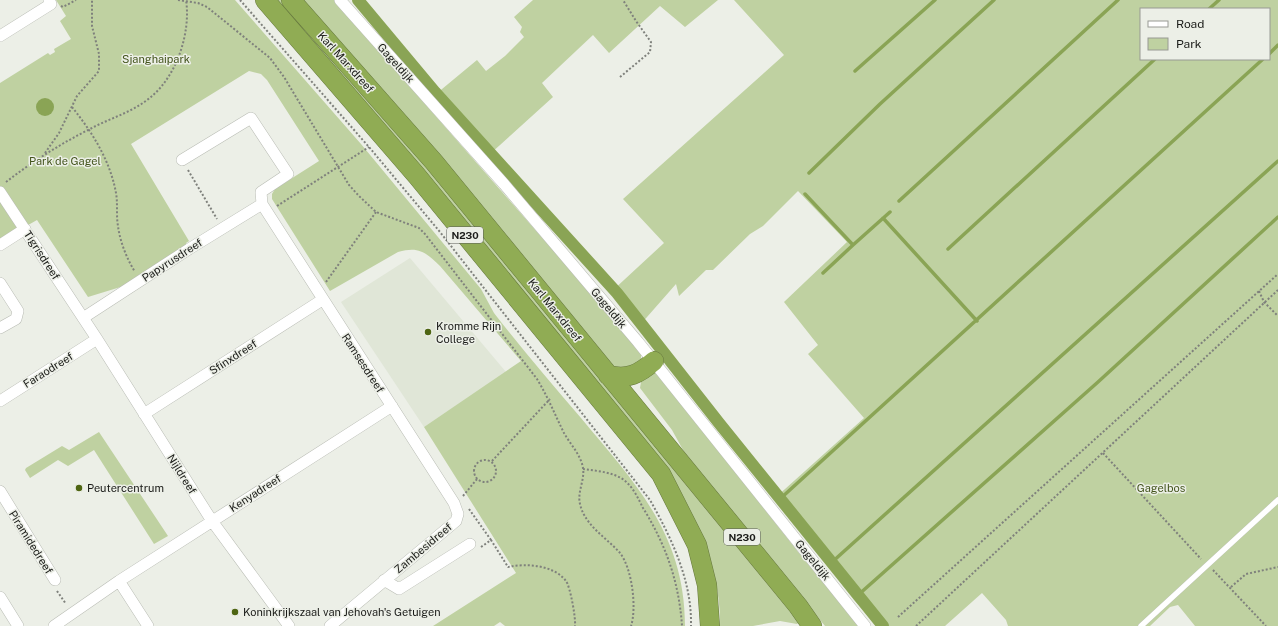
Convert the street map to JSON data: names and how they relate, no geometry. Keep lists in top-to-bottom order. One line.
{"streets":{"highway":["Karl Marxdreef","N230"],"street":["Gageldijk","Tigrisdreef","Papyrusdreef","Sfinxdreef","Ramsesdreef","Faraodreef","Nijldreef","Kenyadreef","Piramidedreef","Zambesidreef"]},"crossings":[["Tigrisdreef","Papyrusdreef"],["Tigrisdreef","Nijldreef"],["Papyrusdreef","Ramsesdreef"],["Papyrusdreef","Nijldreef"],["Sfinxdreef","Ramsesdreef"],["Sfinxdreef","Nijldreef"],["Ramsesdreef","Kenyadreef"],["Ramsesdreef","Zambesidreef"],["Faraodreef","Nijldreef"],["Nijldreef","Kenyadreef"],["Kenyadreef","Piramidedreef"]],"parks":["Sjanghaipark","Park de Gagel","Gagelbos"],"places":["Kromme Rijn College","Peutercentrum","Koninkrijkszaal van Jehovah's Getuigen"],"legend":["Road","Park"]}
